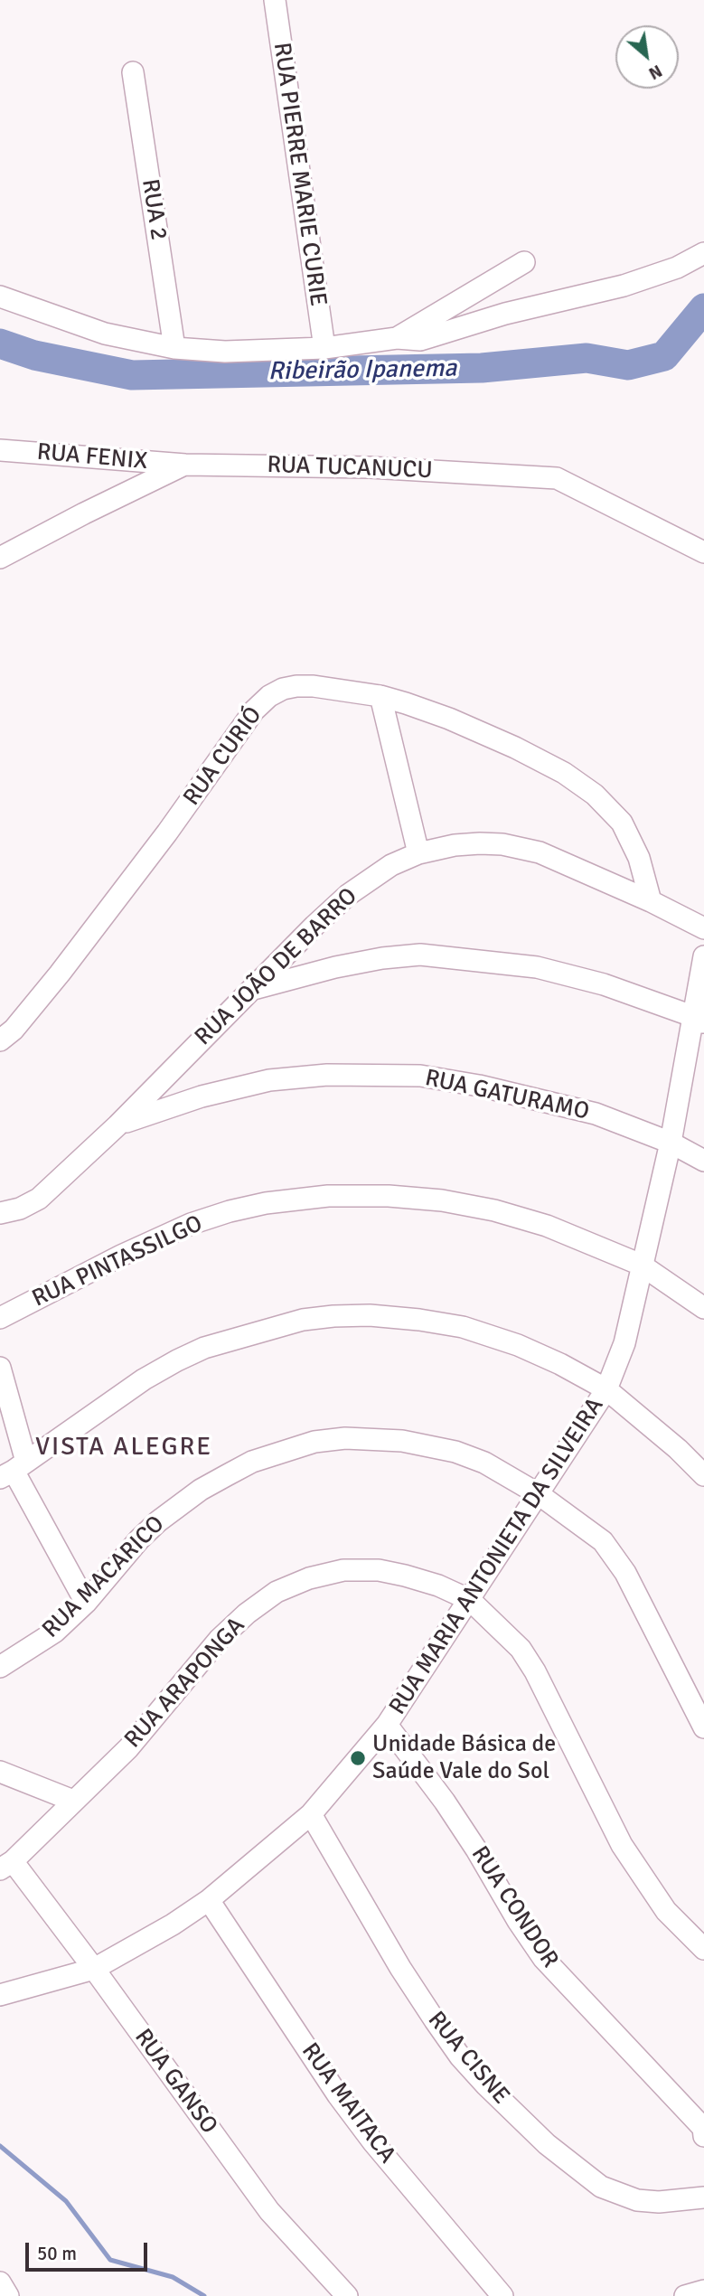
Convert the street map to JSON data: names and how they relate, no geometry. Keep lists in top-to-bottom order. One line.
{"streets":{"street":["RUA PIERRE MARIE CURIE","RUA 2","RUA FENIX","RUA TUCANUCU","RUA CURIÓ","RUA JOÃO DE BARRO","RUA GATURAMO","RUA PINTASSILGO","RUA MARIA ANTONIETA DA SILVEIRA","RUA MACARICO","RUA ARAPONGA","RUA CONDOR","RUA CISNE","RUA GANSO","RUA MAITACA"]},"crossings":[["RUA FENIX","RUA TUCANUCU"],["RUA CURIÓ","RUA JOÃO DE BARRO"],["RUA JOÃO DE BARRO","RUA GATURAMO"],["RUA GATURAMO","RUA MARIA ANTONIETA DA SILVEIRA"],["RUA PINTASSILGO","RUA MARIA ANTONIETA DA SILVEIRA"],["RUA MARIA ANTONIETA DA SILVEIRA","RUA MACARICO"],["RUA MARIA ANTONIETA DA SILVEIRA","RUA ARAPONGA"],["RUA MARIA ANTONIETA DA SILVEIRA","RUA CONDOR"],["RUA MARIA ANTONIETA DA SILVEIRA","RUA CISNE"],["RUA MARIA ANTONIETA DA SILVEIRA","RUA GANSO"],["RUA MARIA ANTONIETA DA SILVEIRA","RUA MAITACA"],["RUA ARAPONGA","RUA GANSO"]],"districts":["VISTA ALEGRE"],"water":["Ribeirão Ipanema"],"places":["Unidade Básica de Saúde Vale do Sol"],"scale_bar":"50 m","north":"bottom right"}
